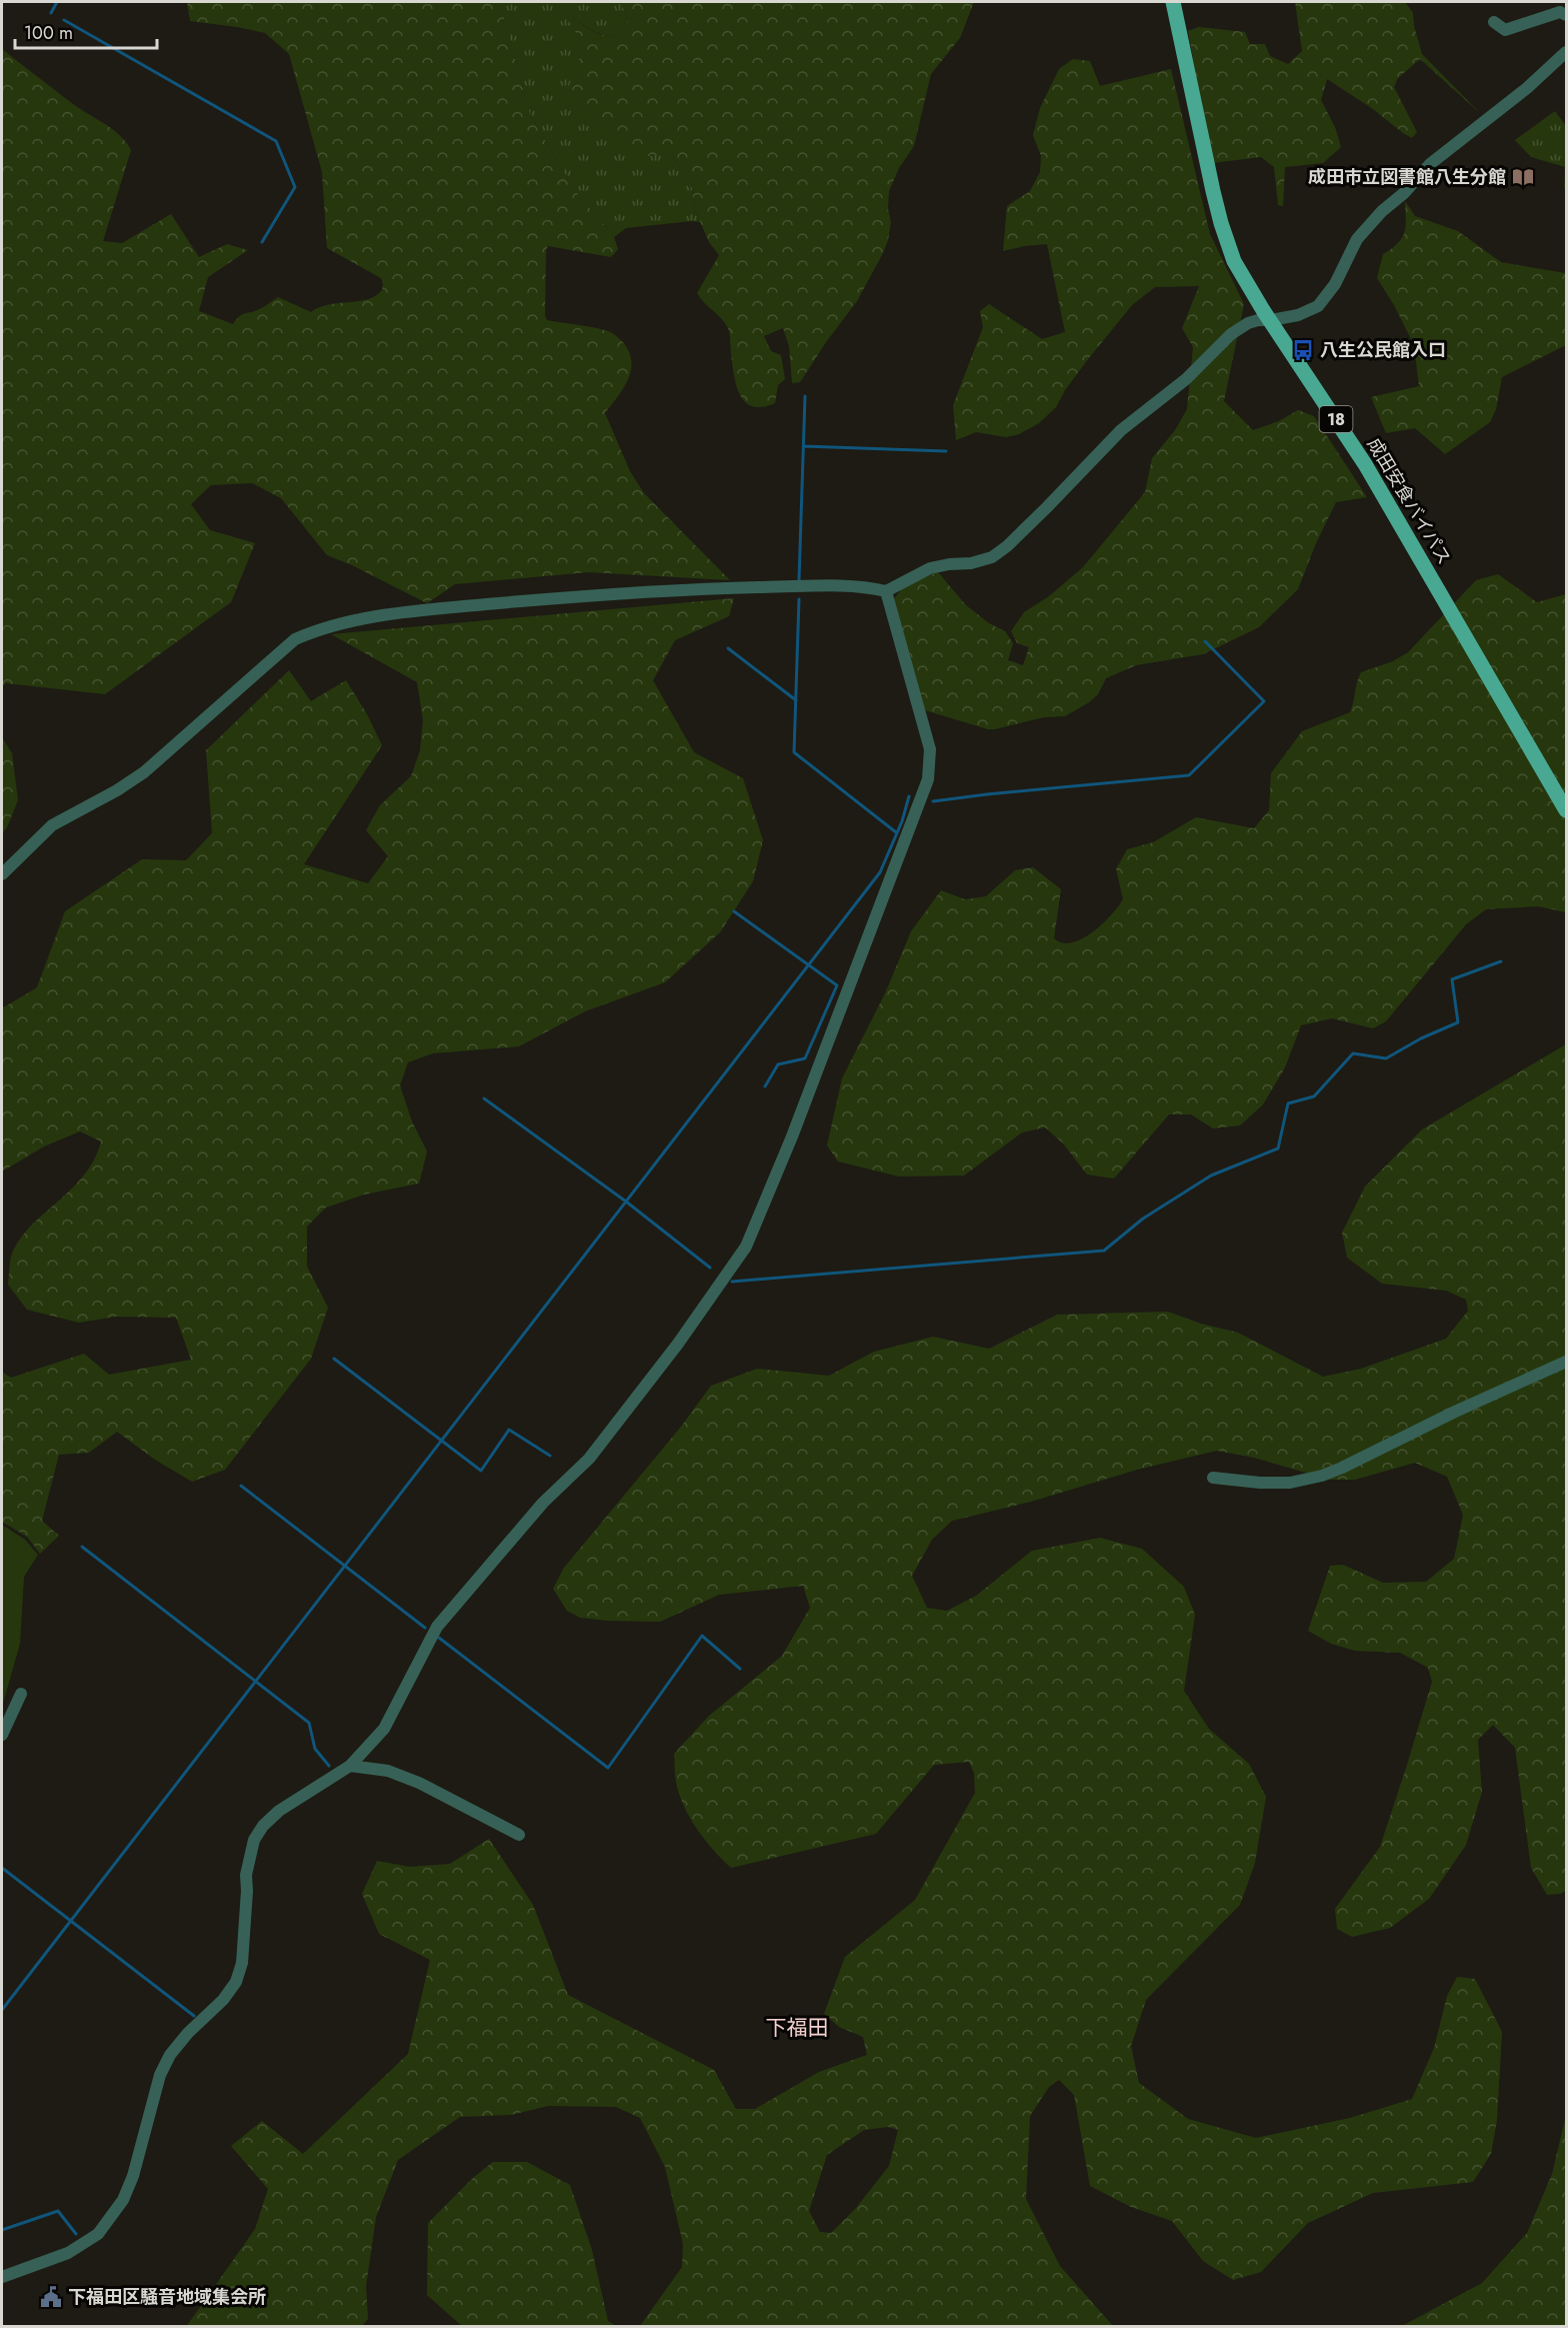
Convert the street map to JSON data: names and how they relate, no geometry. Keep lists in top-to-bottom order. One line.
{"streets":{"main road":["18","成田安食バイパス"]},"districts":["下福田"],"places":{"library":["成田市立図書館八生分館"],"bus stop":["八生公民館入口"],"public building":["下福田区騒音地域集会所"]},"scale_bar":"100 m"}
